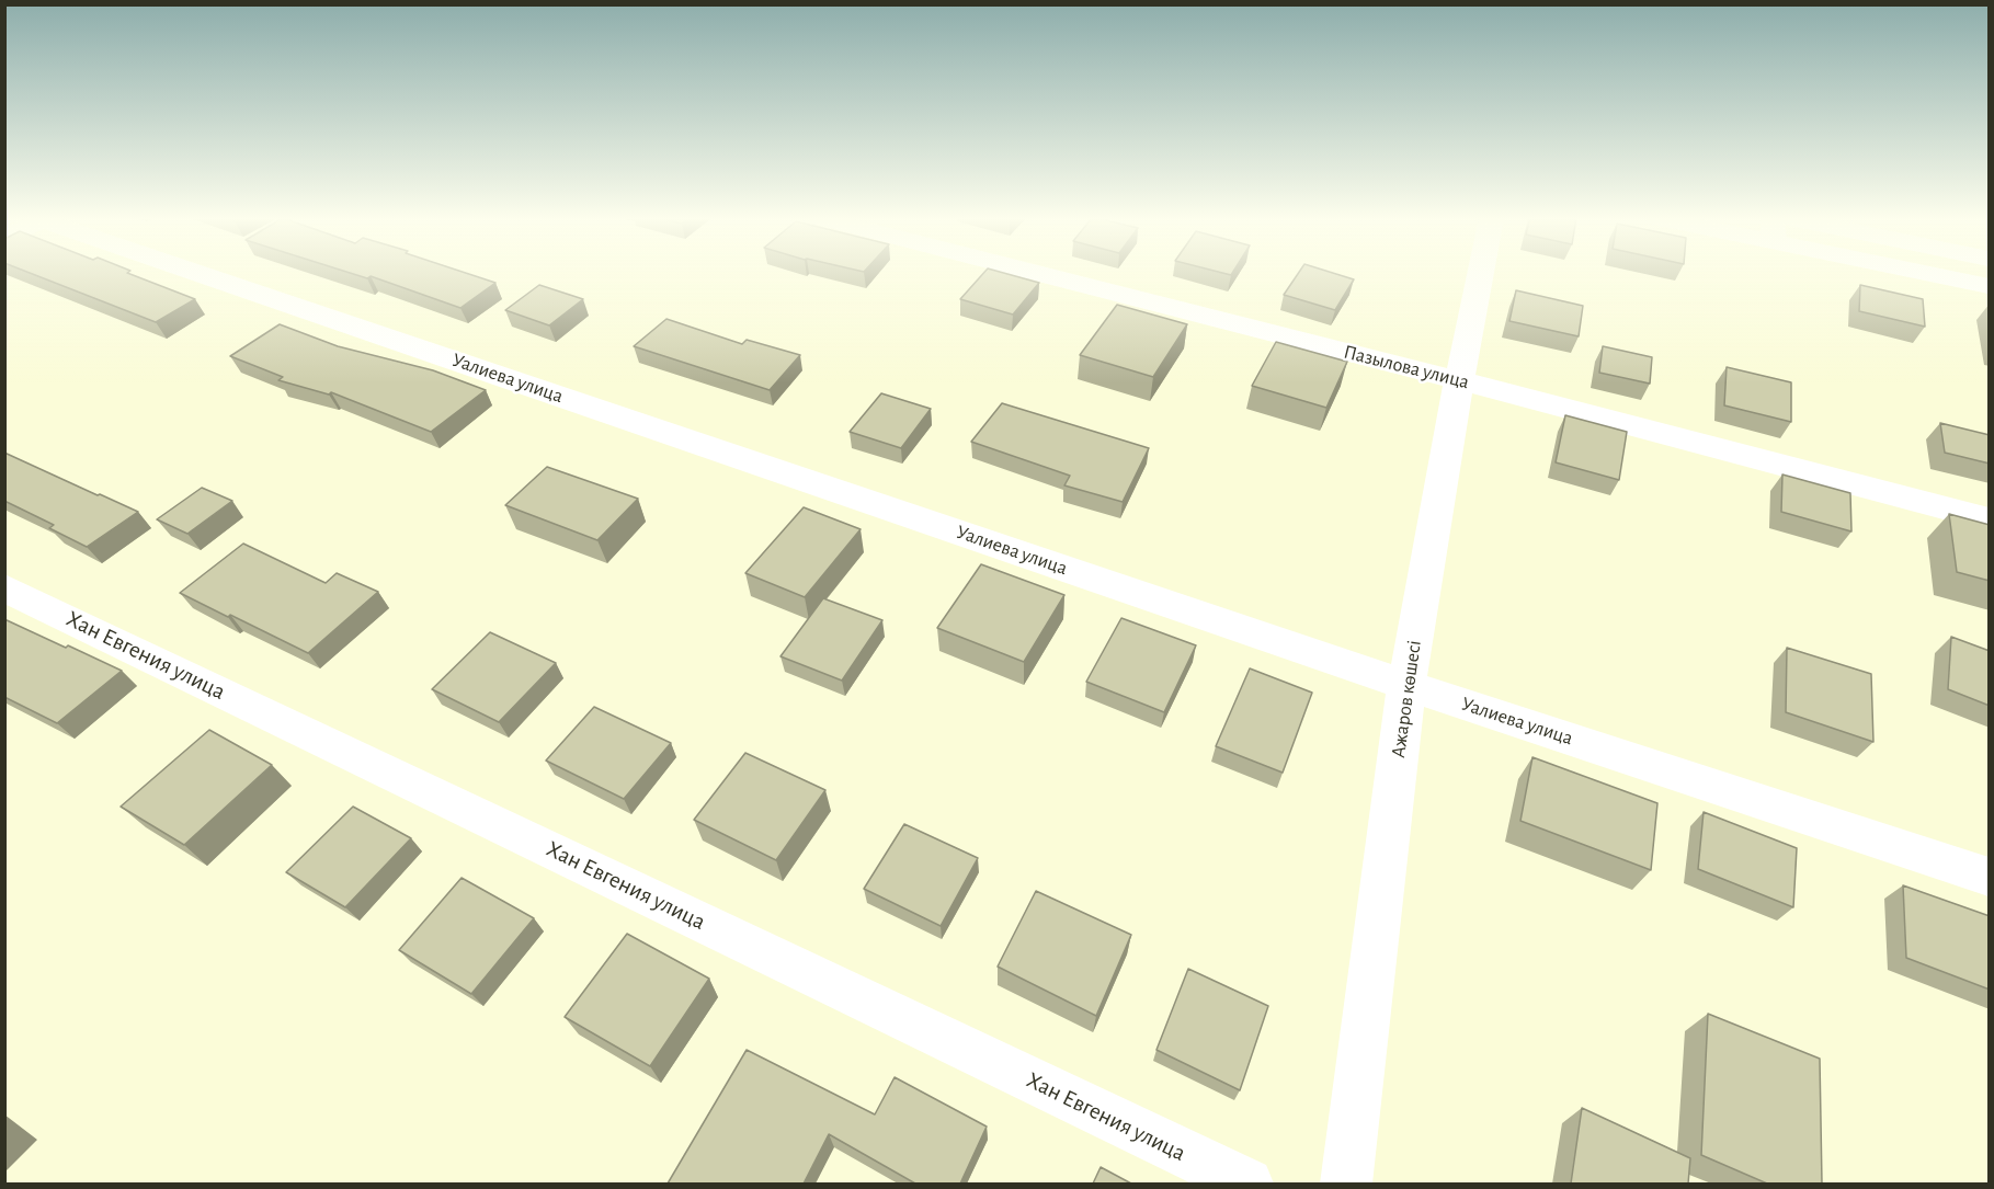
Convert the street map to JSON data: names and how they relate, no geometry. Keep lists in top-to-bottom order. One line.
{"streets":{"street":["Пазылова улица","Уалиева улица","Хан Евгения улица","Ажаров көшесі"]},"crossings":[["Пазылова улица","Ажаров көшесі"],["Уалиева улица","Ажаров көшесі"]]}
